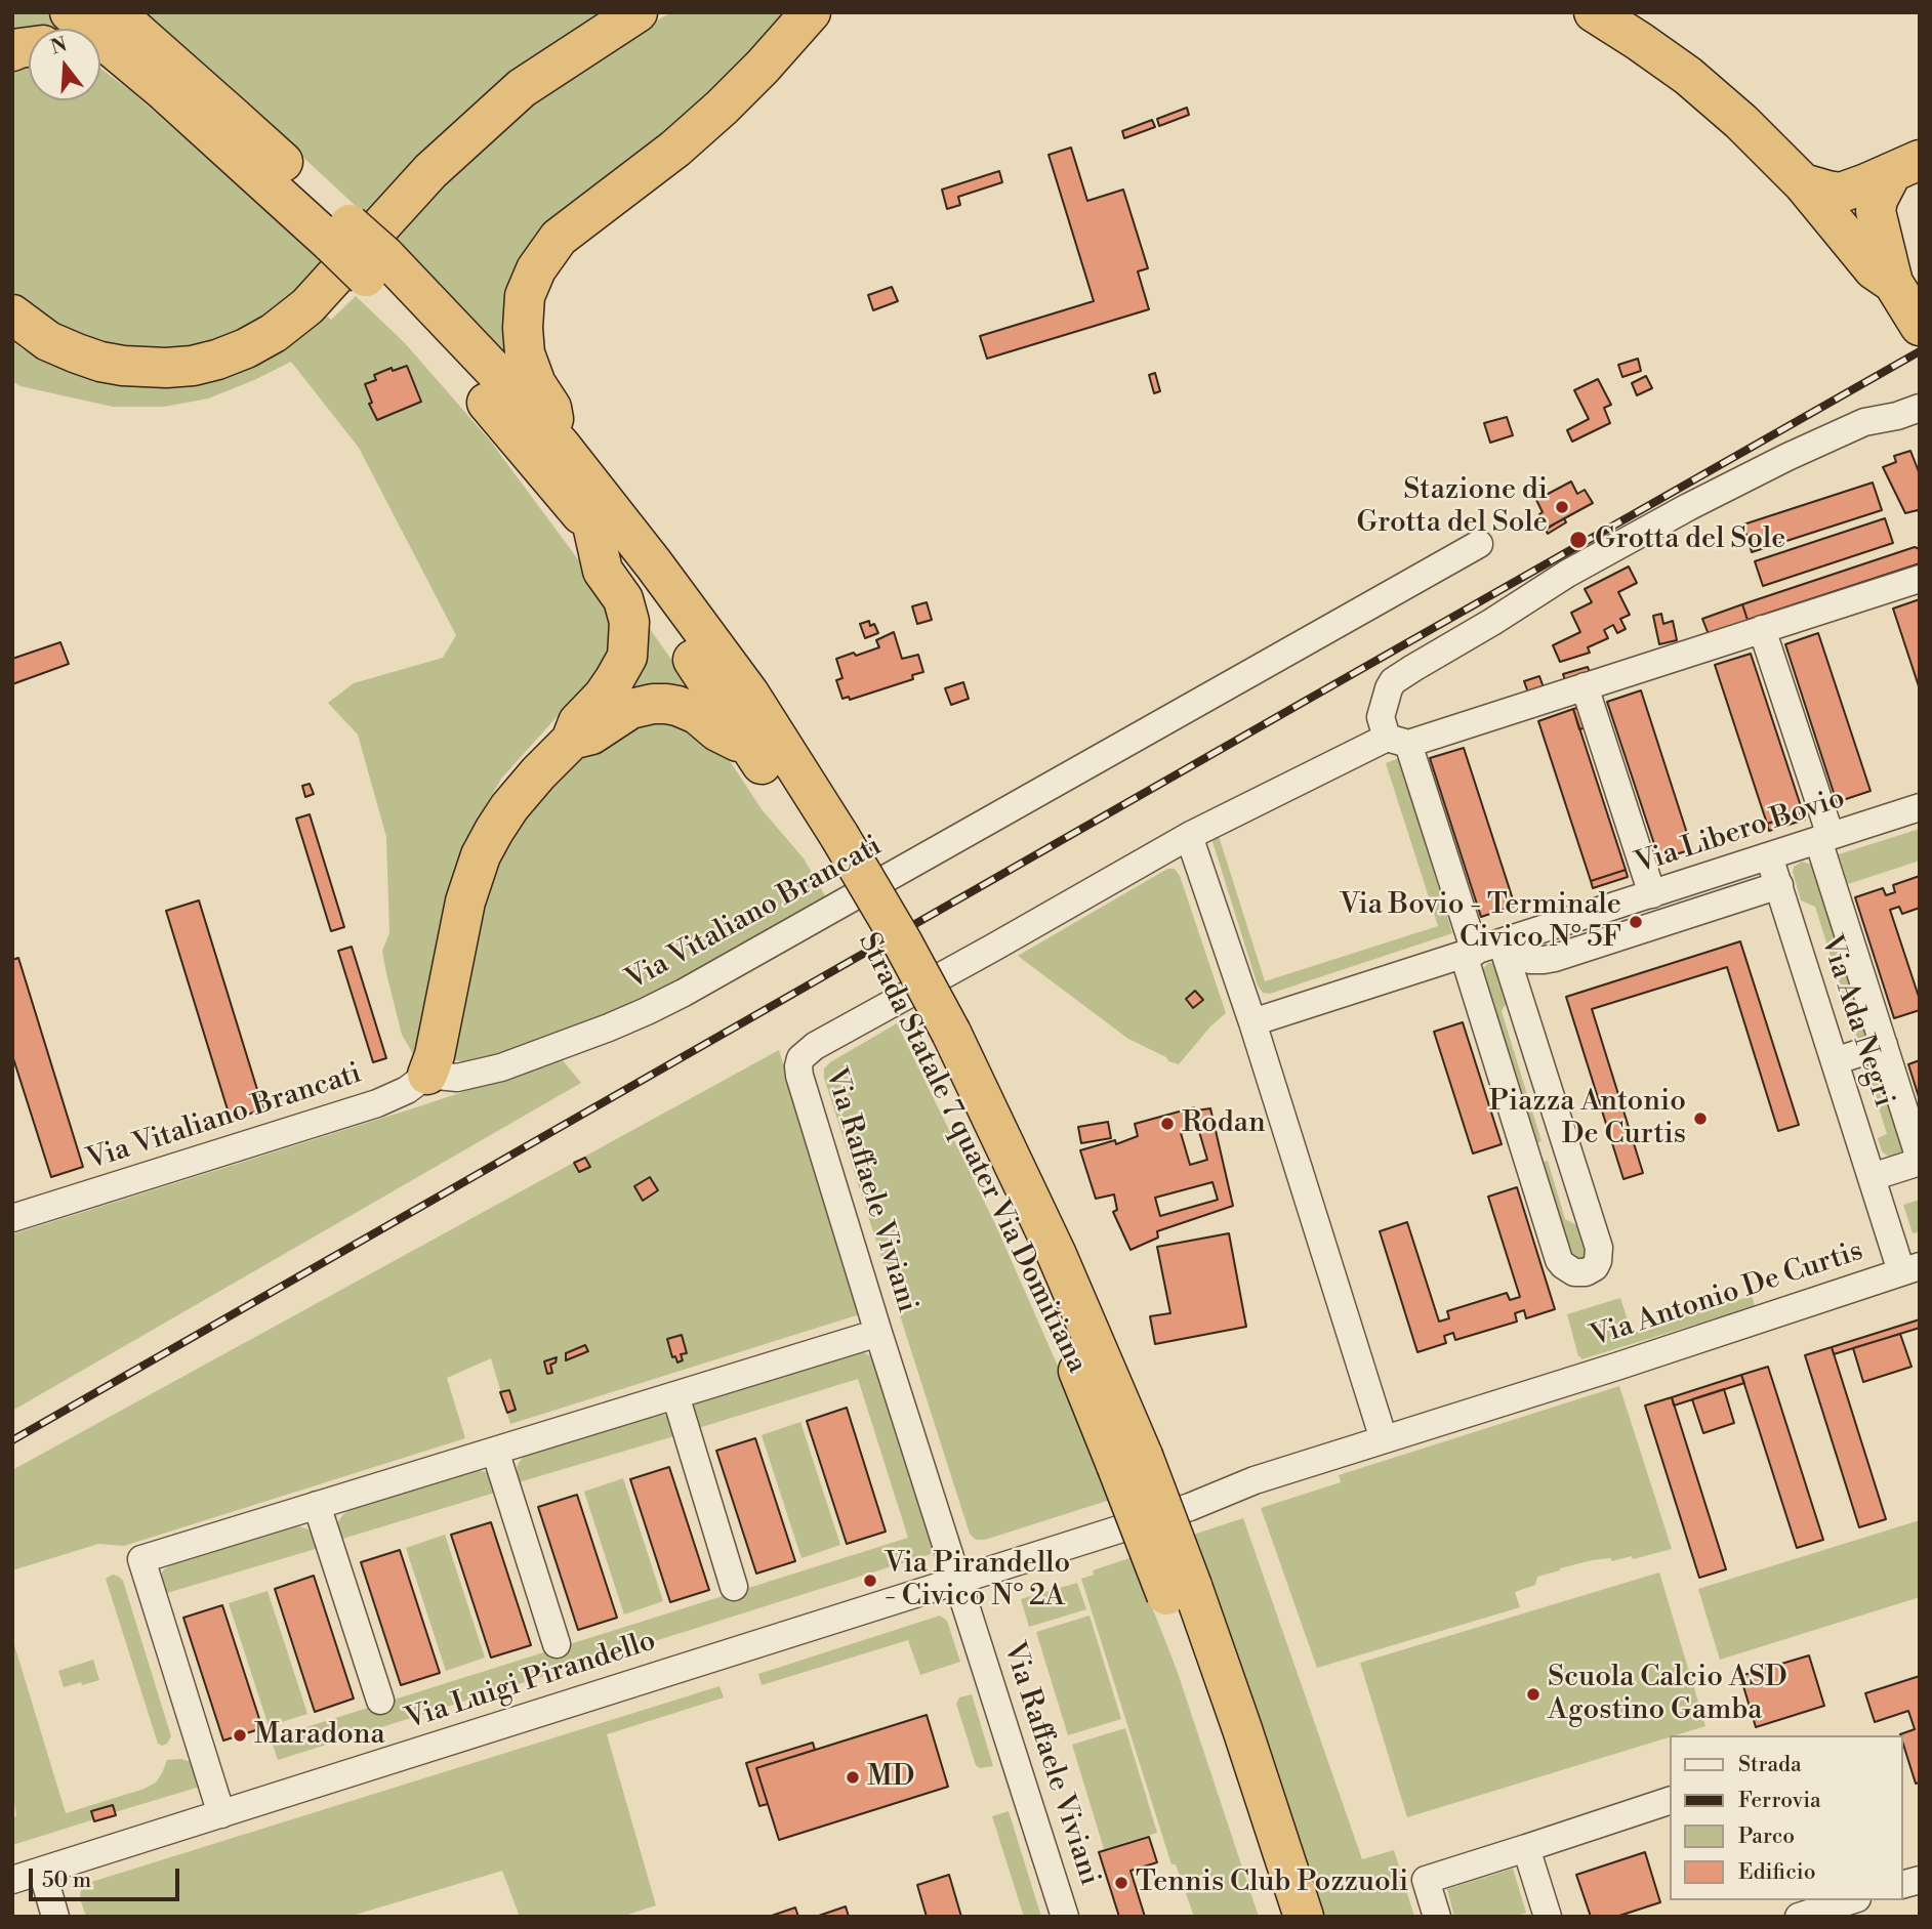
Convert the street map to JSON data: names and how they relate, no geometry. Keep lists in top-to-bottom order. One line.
{"streets":{"highway":["Strada Statale 7 quater Via Domitiana"],"street":["Via Libero Bovio","Via Vitaliano Brancati","Via Ada Negri","Via Raffaele Viviani","Via Antonio De Curtis","Via Luigi Pirandello"]},"crossings":[["Via Libero Bovio","Via Ada Negri"],["Via Ada Negri","Via Raffaele Viviani"],["Via Ada Negri","Via Antonio De Curtis"],["Via Raffaele Viviani","Via Luigi Pirandello"],["Via Antonio De Curtis","Via Luigi Pirandello"]],"places":["Stazione di Grotta del Sole","Grotta del Sole","Via Bovio - Terminale Civico N° 5F","Piazza Antonio De Curtis","Rodan","Via Pirandello - Civico N° 2A","Scuola Calcio ASD Agostino Gamba","Maradona","MD","Tennis Club Pozzuoli"],"legend":["Strada","Ferrovia","Parco","Edificio"],"scale_bar":"50 m","north":"top"}
